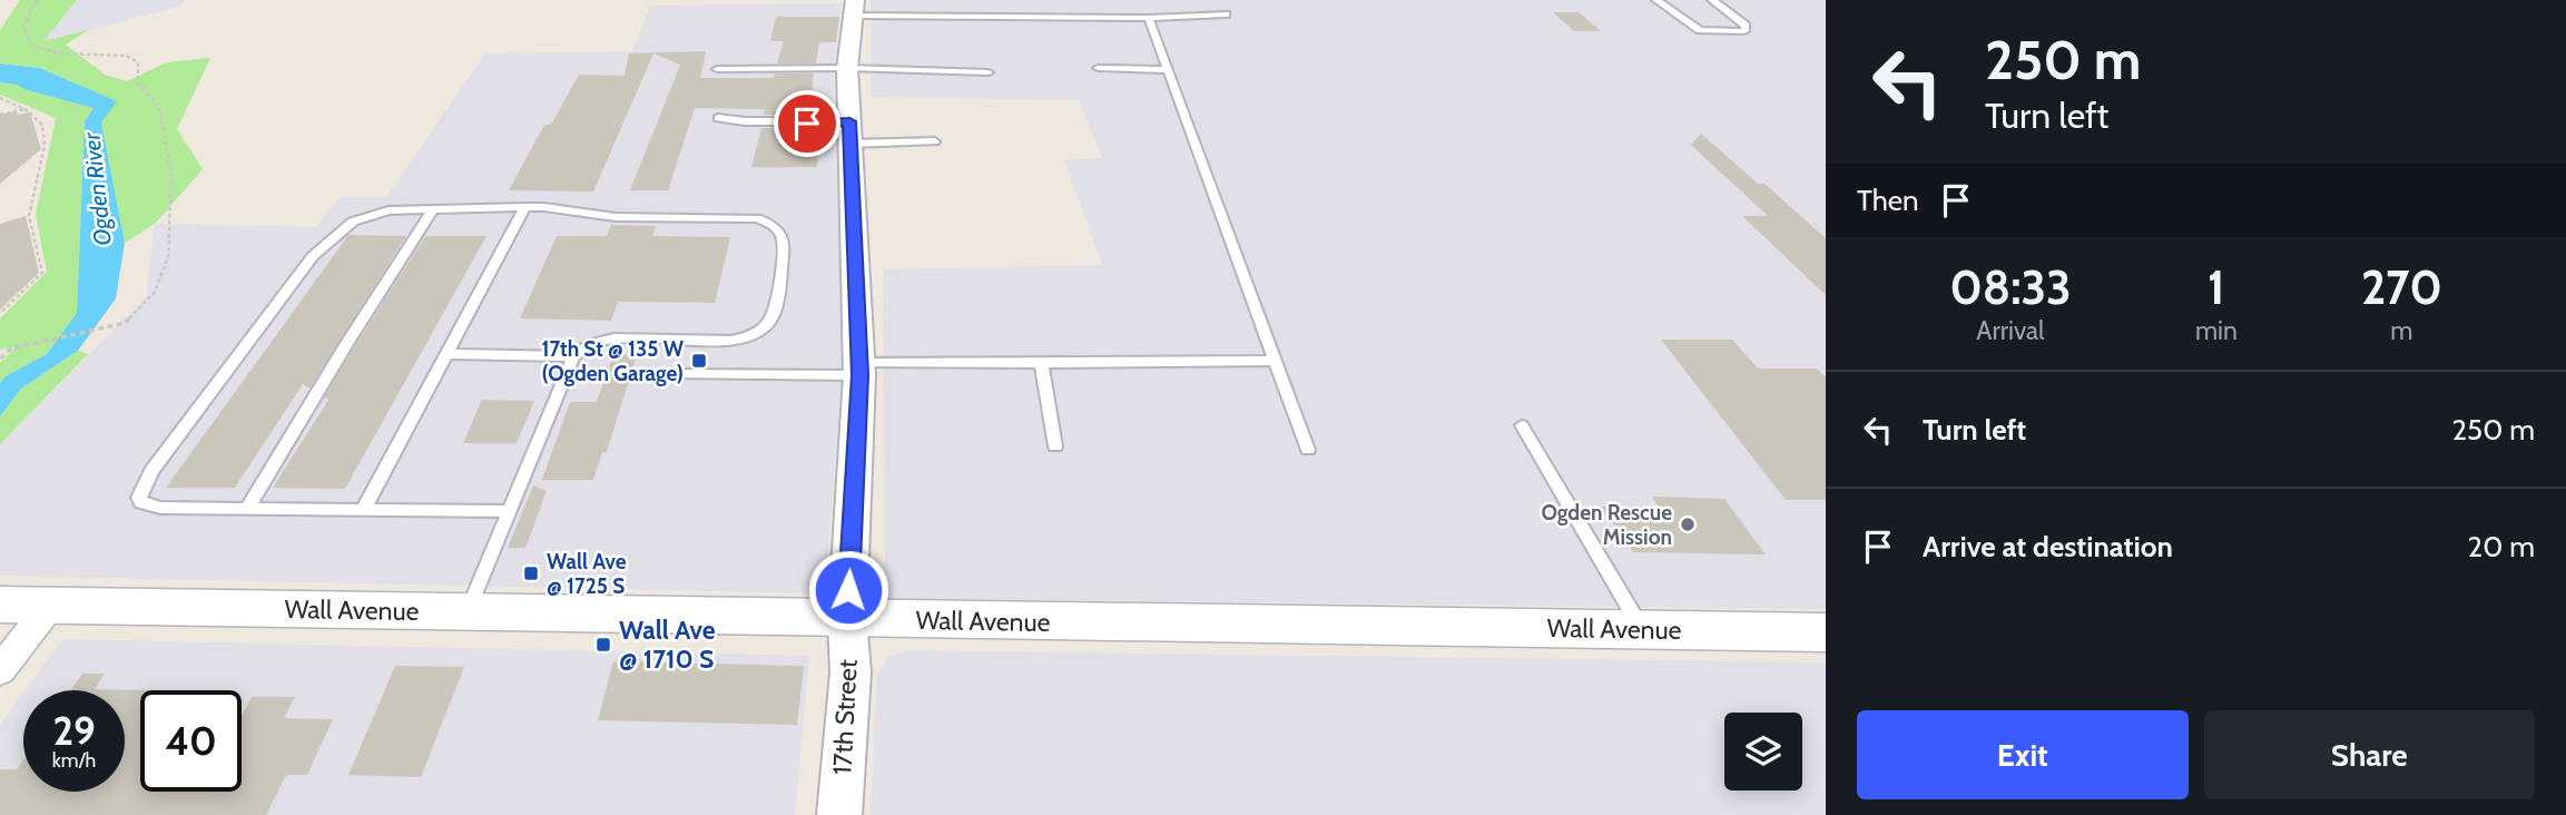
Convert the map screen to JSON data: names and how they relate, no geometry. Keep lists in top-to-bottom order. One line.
{"streets":{"main road":["Wall Avenue"],"street":["17th Street"]},"crossings":[["Wall Avenue","17th Street"]],"water":["Ogden River"],"places":{"transit":["17th St @ 135 W (Ogden Garage)","Wall Ave @ 1725 S","Wall Ave @ 1710 S"],"other":["Ogden Rescue Mission"]},"page":{"turn":["250 m","Turn left"],"then":"Then","eta":["08:33","Arrival","1","min","270","m"],"list":[{"name":"Turn left","value":"250 m"},{"name":"Arrive at destination","value":"20 m"}],"speed":"29 km/h","limit":"40","buttons":["Exit","Share"]}}
